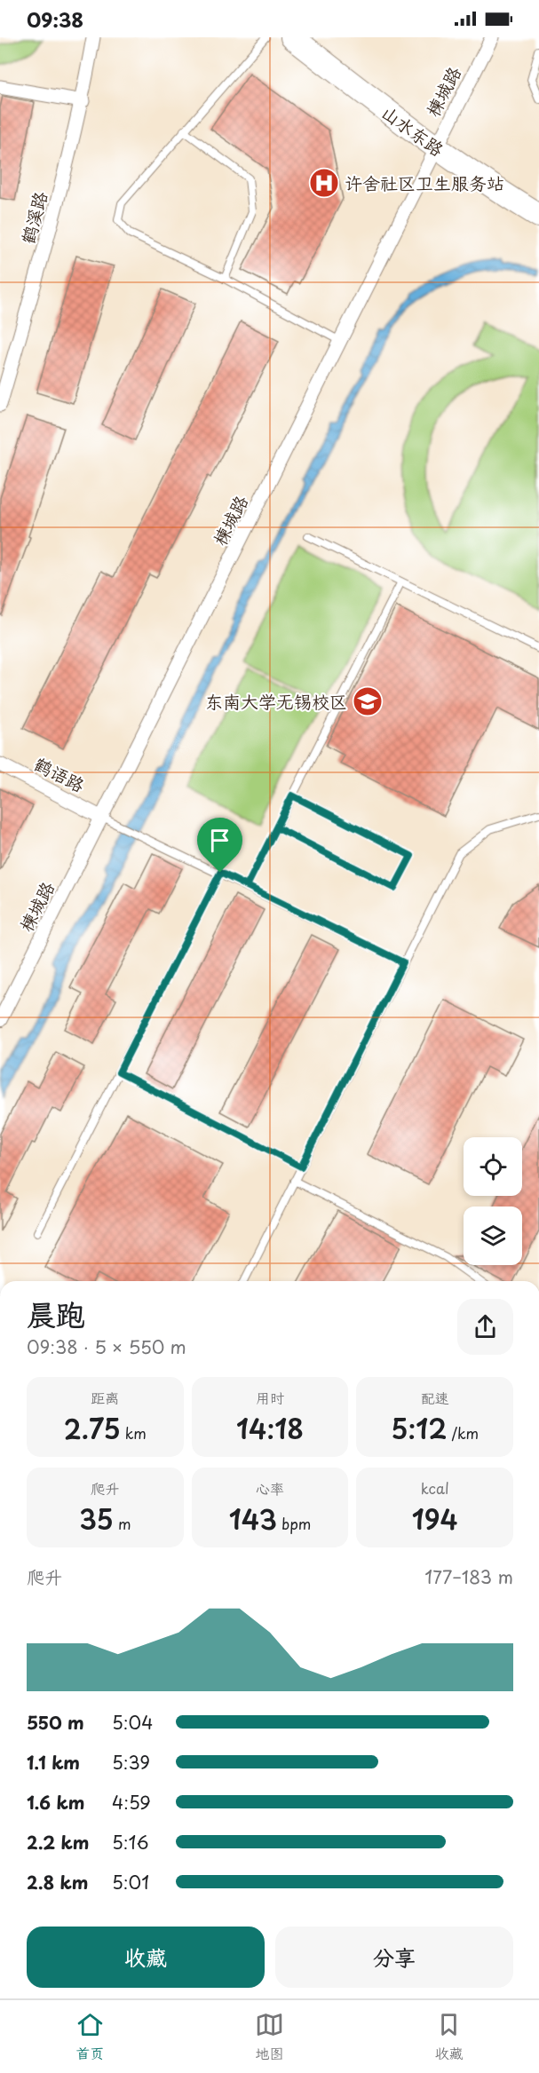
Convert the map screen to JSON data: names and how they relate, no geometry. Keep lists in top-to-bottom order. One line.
{"streets":{"highway":["山水东路"],"street":["楝城路","鹤溪路","鹤语路"]},"crossings":[["楝城路","山水东路"],["楝城路","鹤语路"]],"places":{"hospital":["许舍社区卫生服务站"],"school or university":["东南大学无锡校区"]},"page":{"status":"09:38","heading":["晨跑","09:38 · 5 × 550 m"],"stats":[["距离","2.75 km"],["用时","14:18"],["配速","5:12 /km"],["爬升","35 m"],["心率","143 bpm"],["kcal","194"]],"chart":["爬升","177–183 m"],"list":[{"name":"550 m","note":"5:04"},{"name":"1.1 km","note":"5:39"},{"name":"1.6 km","note":"4:59"},{"name":"2.2 km","note":"5:16"},{"name":"2.8 km","note":"5:01"}],"buttons":["收藏","分享"],"tabs":["首页","地图","收藏"]}}
